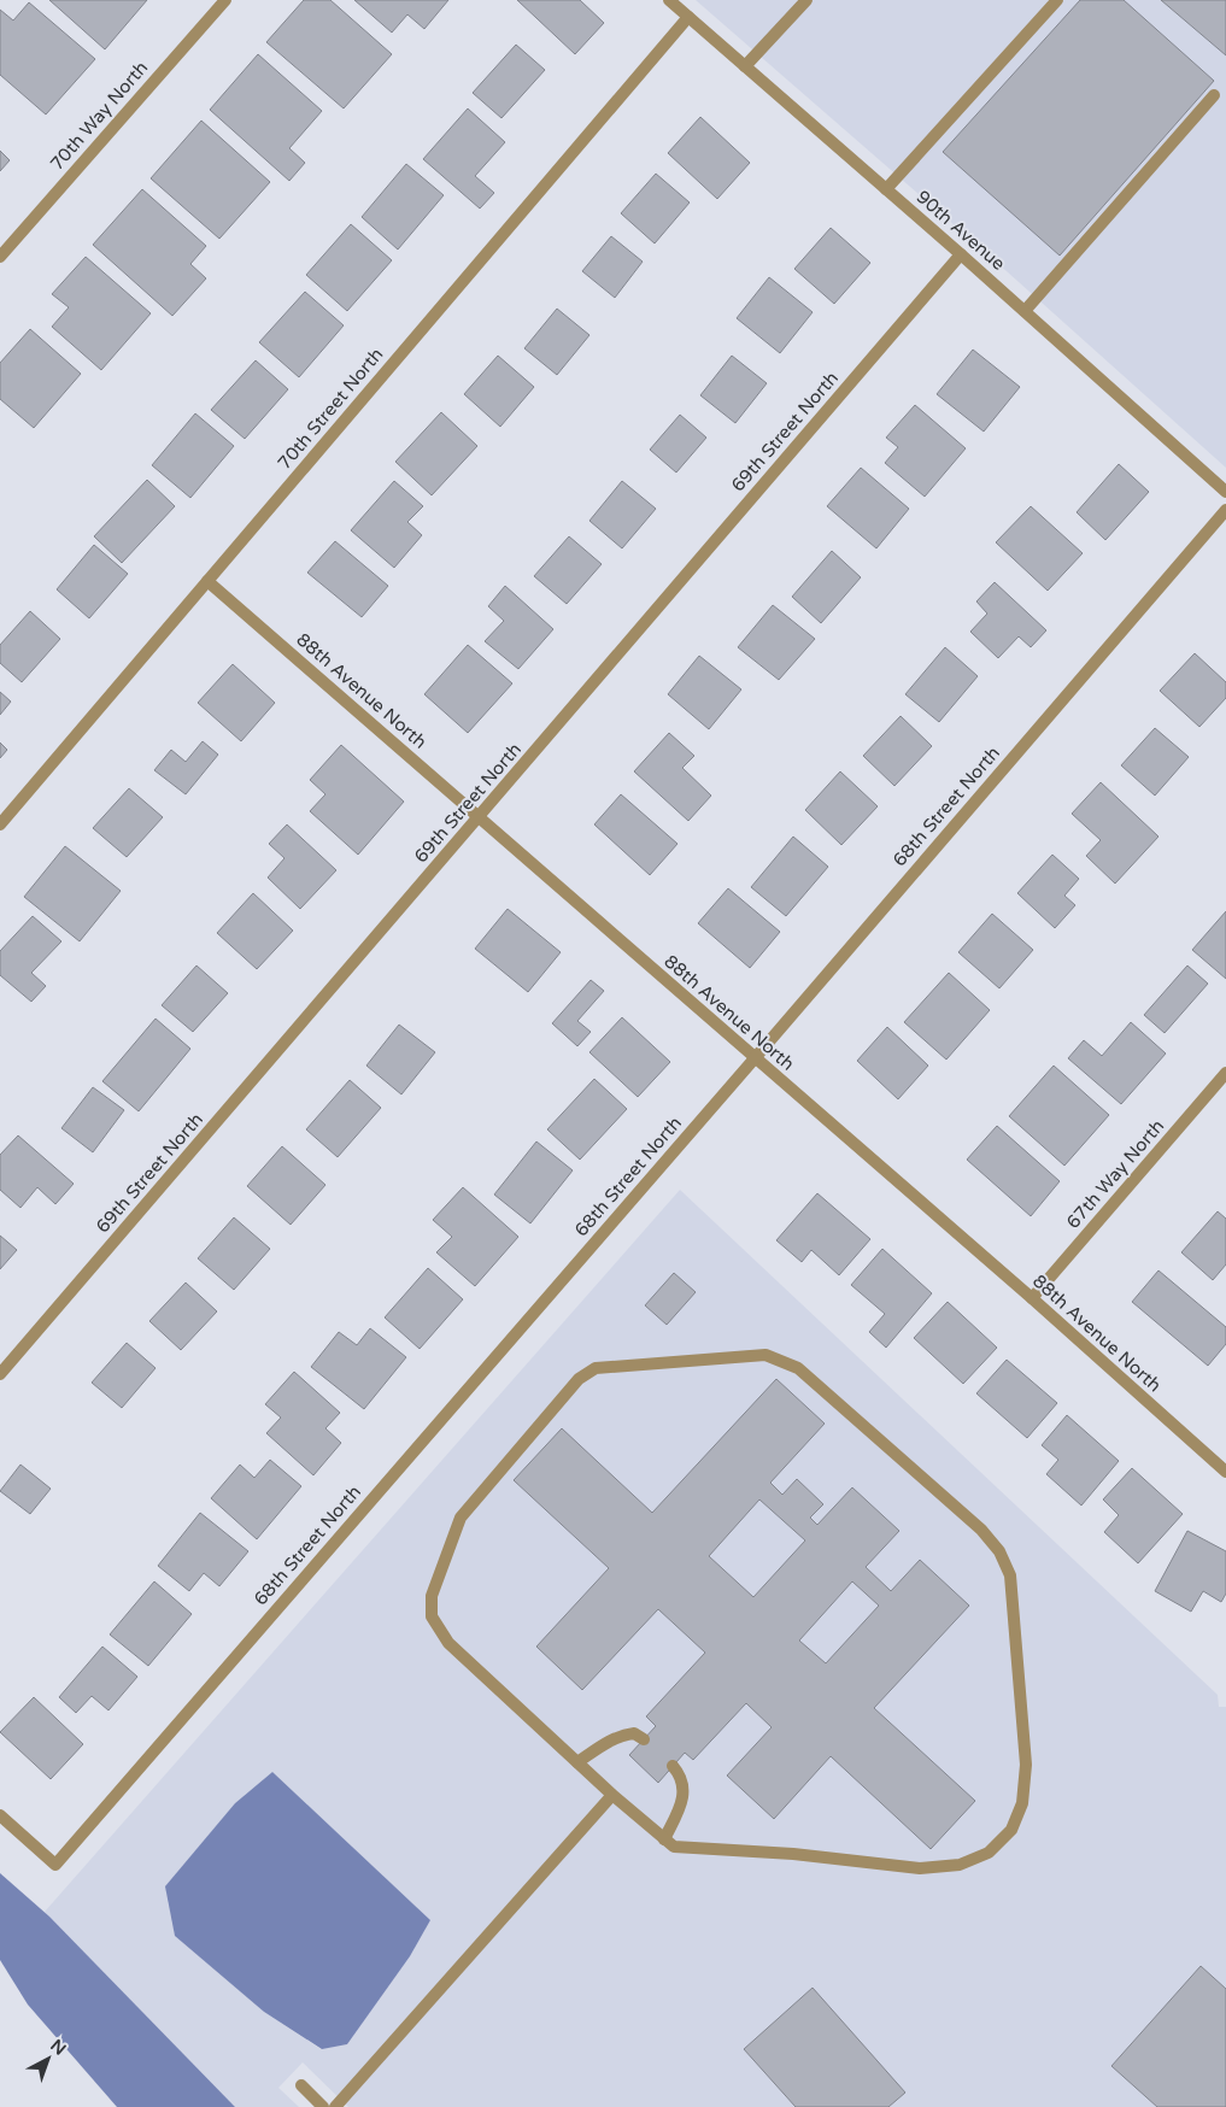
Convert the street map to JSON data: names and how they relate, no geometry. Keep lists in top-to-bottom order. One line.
{"streets":{"street":["70th Way North","90th Avenue","70th Street North","69th Street North","88th Avenue North","68th Street North","67th Way North"]},"crossings":[["90th Avenue","70th Street North"],["90th Avenue","69th Street North"],["70th Street North","88th Avenue North"],["69th Street North","88th Avenue North"],["88th Avenue North","68th Street North"],["88th Avenue North","67th Way North"]],"north":"top right"}
